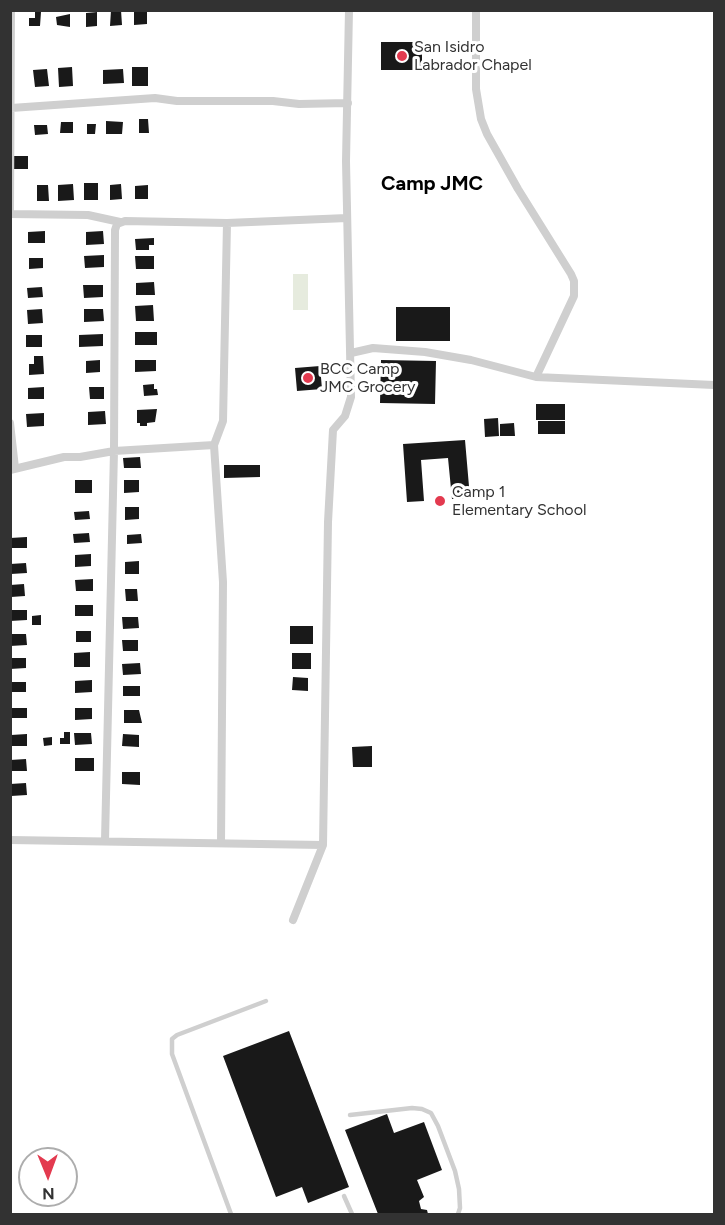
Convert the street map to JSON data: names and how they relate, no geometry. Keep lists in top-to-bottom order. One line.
{"districts":["Camp JMC"],"places":["San Isidro Labrador Chapel","BCC Camp JMC Grocery","Camp 1 Elementary School"],"north":"bottom"}
